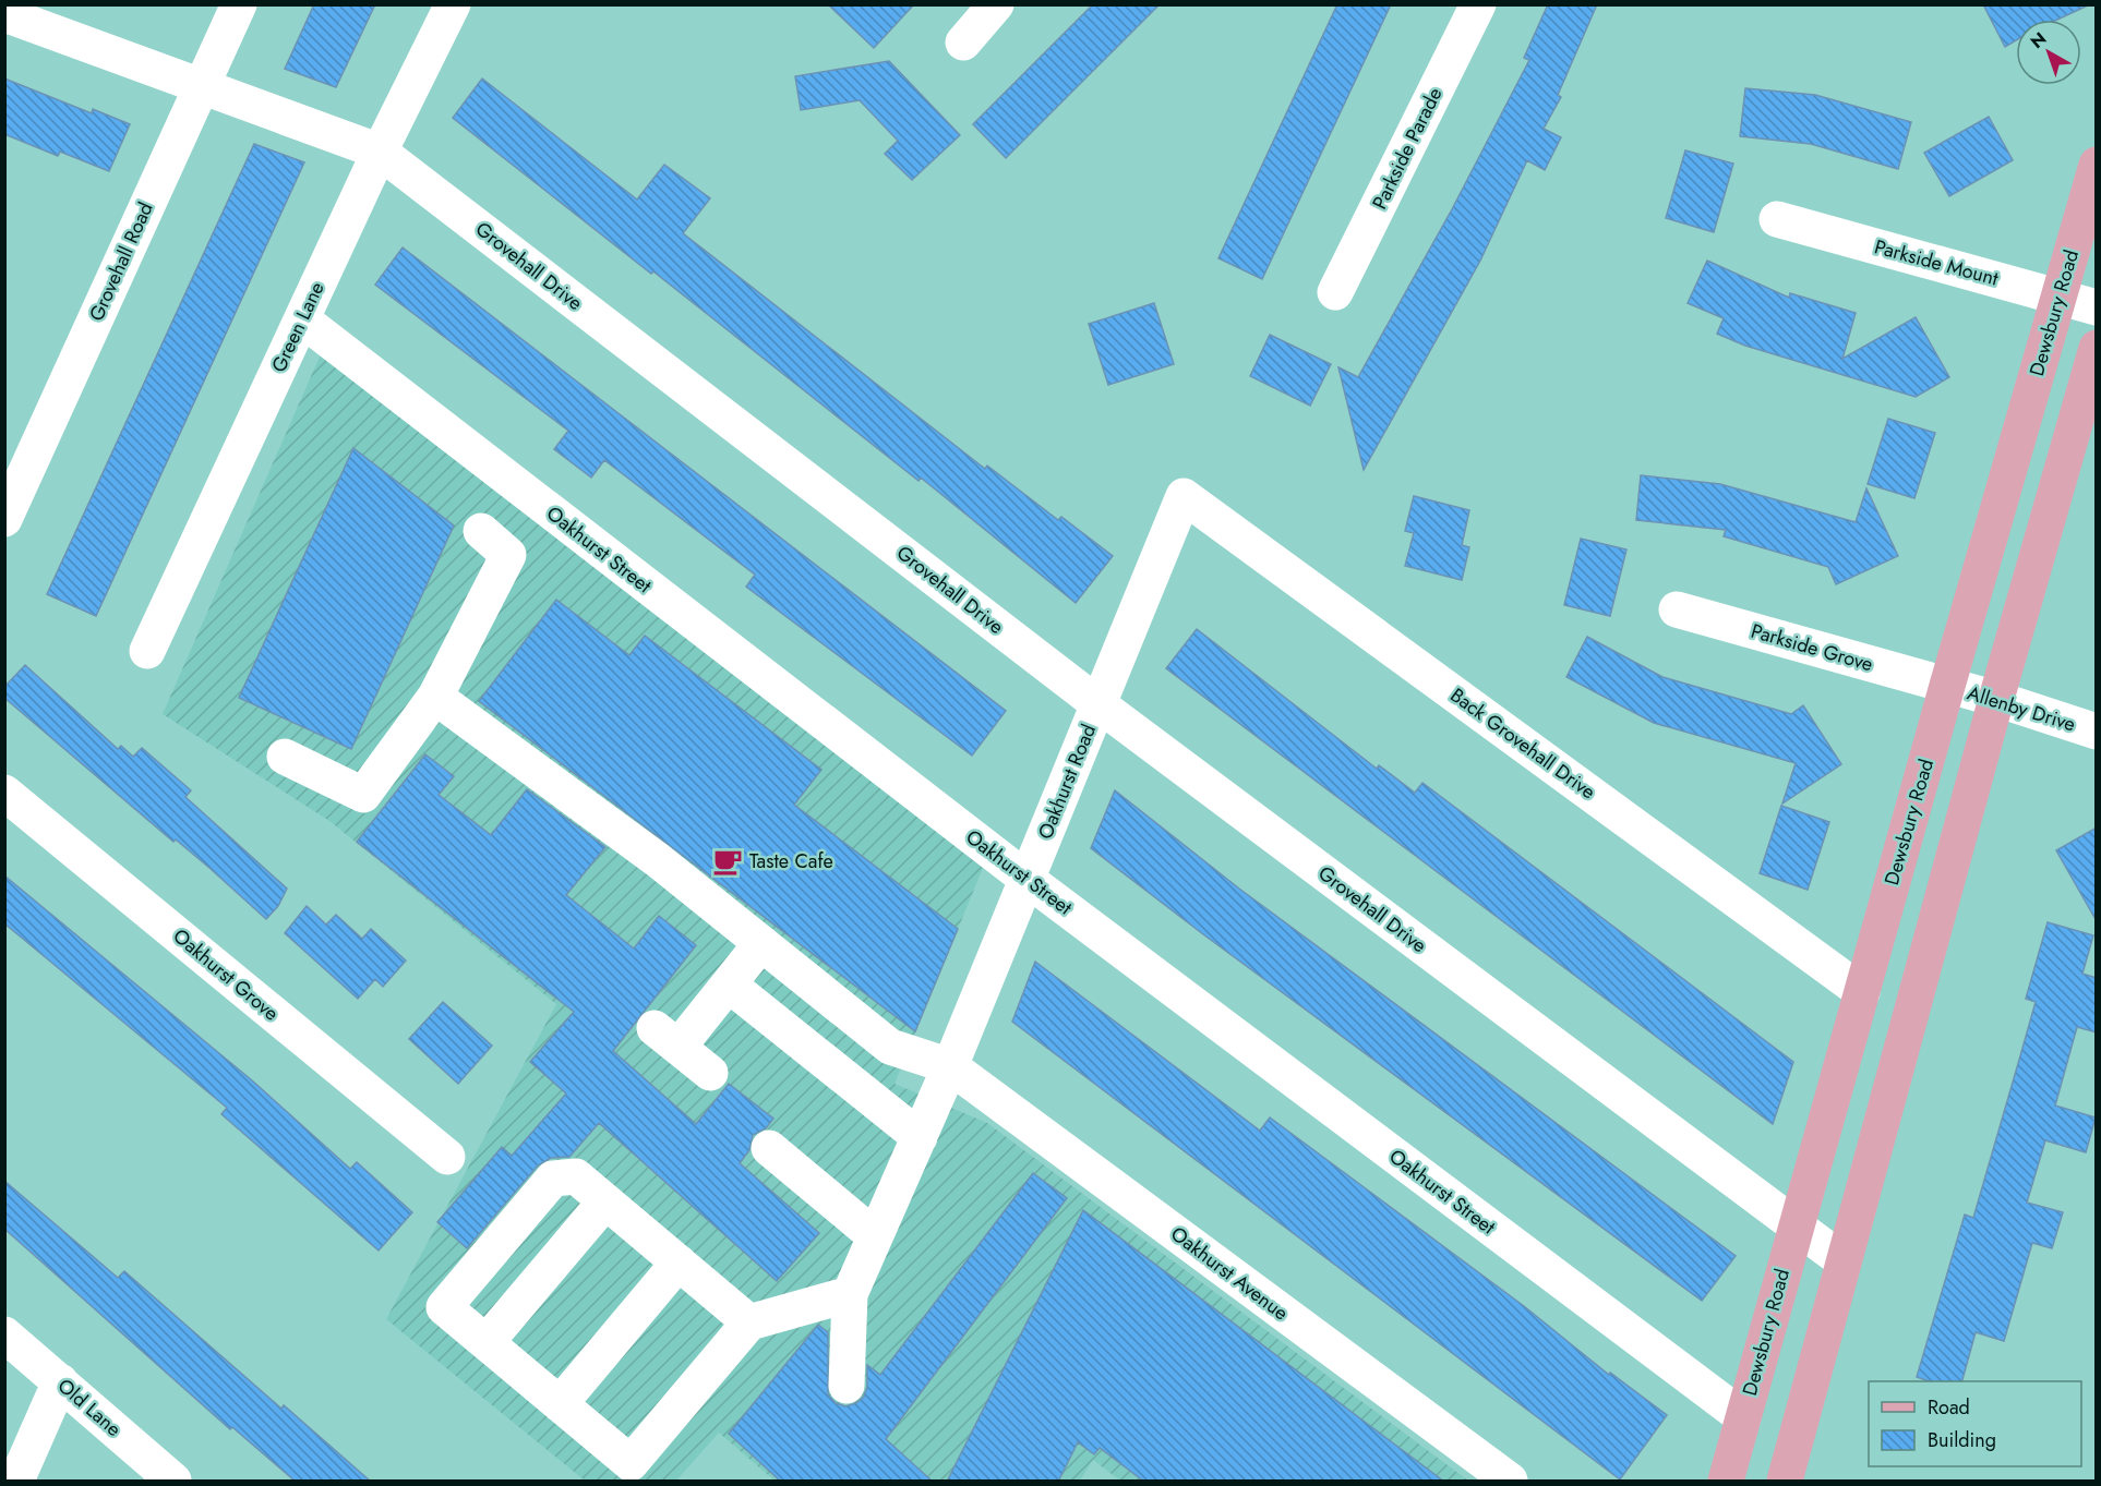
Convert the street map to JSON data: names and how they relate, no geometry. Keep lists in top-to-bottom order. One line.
{"streets":{"main road":["Dewsbury Road"],"street":["Parkside Parade","Grovehall Road","Parkside Mount","Grovehall Drive","Green Lane","Oakhurst Street","Parkside Grove","Allenby Drive","Back Grovehall Drive","Oakhurst Road","Oakhurst Grove","Oakhurst Avenue","Old Lane"]},"crossings":[["Grovehall Road","Grovehall Drive"],["Parkside Mount","Dewsbury Road"],["Grovehall Drive","Dewsbury Road"],["Grovehall Drive","Green Lane"],["Grovehall Drive","Oakhurst Road"],["Dewsbury Road","Oakhurst Street"],["Dewsbury Road","Parkside Grove"],["Dewsbury Road","Allenby Drive"],["Dewsbury Road","Back Grovehall Drive"],["Green Lane","Oakhurst Street"],["Oakhurst Street","Oakhurst Road"],["Parkside Grove","Allenby Drive"],["Back Grovehall Drive","Oakhurst Road"],["Oakhurst Road","Oakhurst Avenue"]],"places":{"cafe":["Taste Cafe"]},"legend":["Road","Building"],"north":"top left"}
